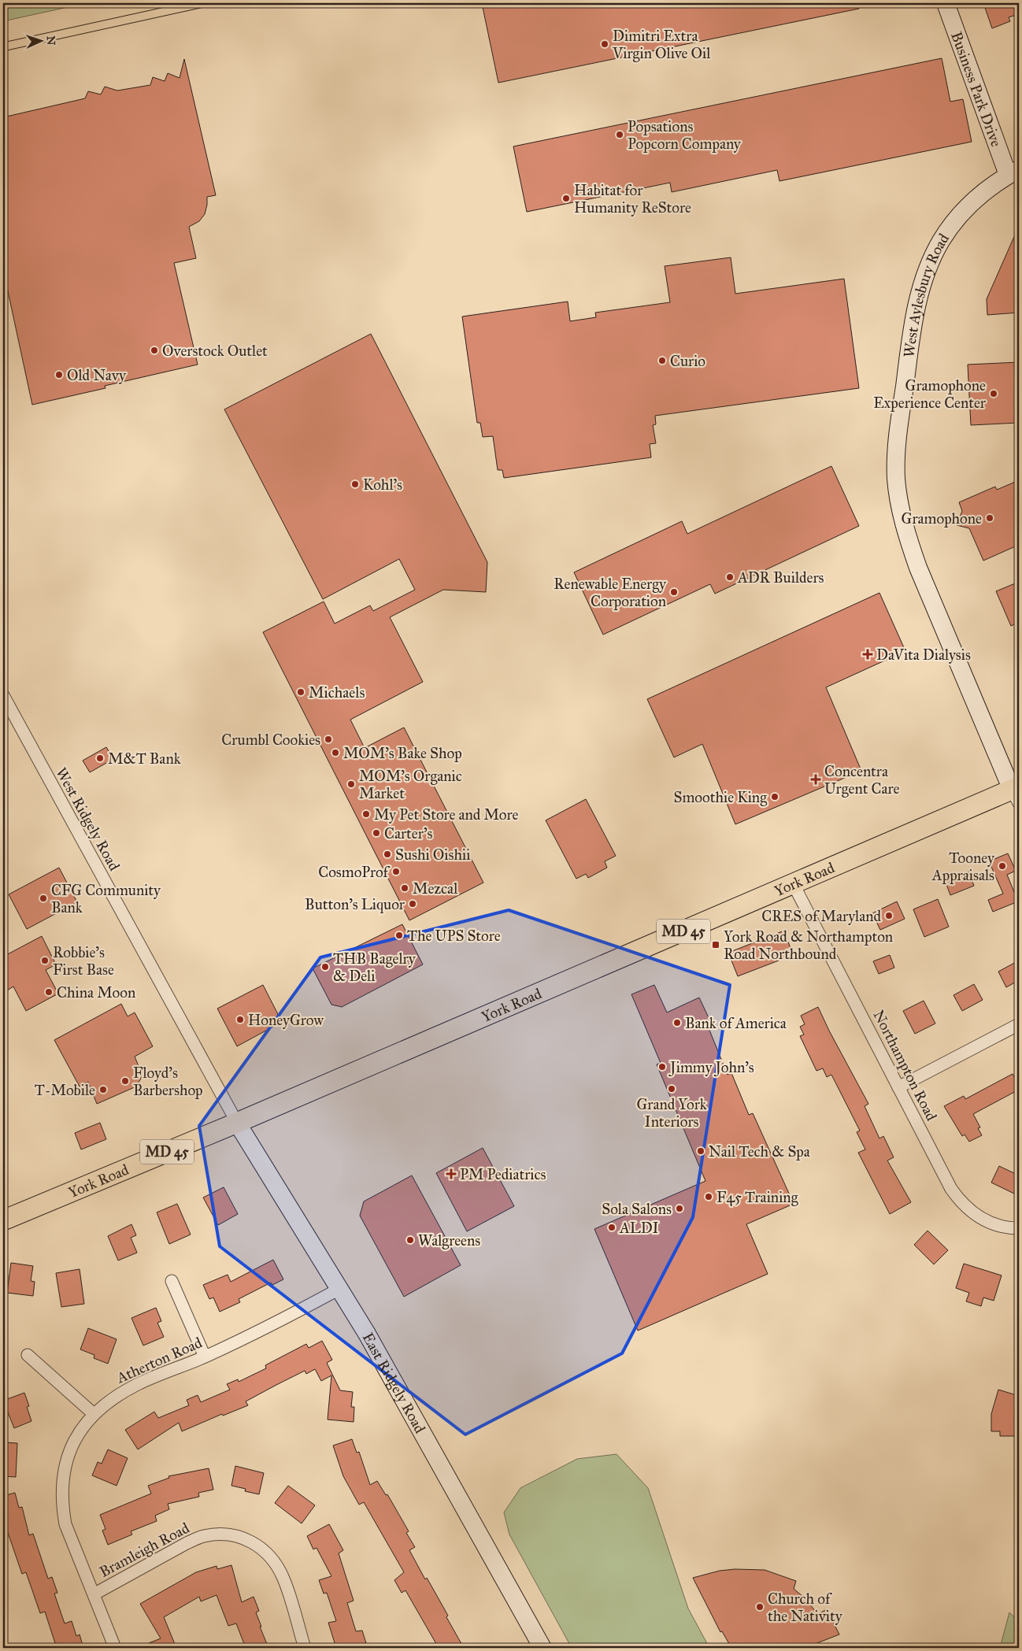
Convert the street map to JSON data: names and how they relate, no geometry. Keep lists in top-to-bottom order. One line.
{"streets":{"main road":["York Road","MD 45"],"street":["Business Park Drive","West Aylesbury Road","West Ridgely Road","Northampton Road","Atherton Road","East Ridgely Road","Bramleigh Road"]},"crossings":[["Business Park Drive","West Aylesbury Road"],["West Aylesbury Road","York Road"],["West Ridgely Road","York Road"],["West Ridgely Road","East Ridgely Road"],["York Road","Northampton Road"],["York Road","East Ridgely Road"],["Atherton Road","East Ridgely Road"],["Atherton Road","Bramleigh Road"]],"places":{"other":["Dimitri Extra Virgin Olive Oil","Popsations Popcorn Company","Habitat for Humanity ReStore","Overstock Outlet","Curio","Old Navy","Gramophone Experience Center","Kohl's","Gramophone","ADR Builders","Renewable Energy Corporation","Michaels","Crumbl Cookies","MOM's Bake Shop","M&T Bank","MOM's Organic Market","Smoothie King","My Pet Store and More","Carter's","Sushi Oishii","Tooney Appraisals","CosmoProf","Mezcal","CFG Community Bank","Button's Liquor","CRES of Maryland","The UPS Store","Robbie's First Base","THB Bagelry & Deli","China Moon","HoneyGrow","Bank of America","Jimmy John's","Floyd's Barbershop","Grand York Interiors","T-Mobile","Nail Tech & Spa","F45 Training","Sola Salons","ALDI","Walgreens","Church of the Nativity"],"health":["DaVita Dialysis","Concentra Urgent Care","PM Pediatrics"],"transit":["York Road & Northampton Road Northbound"]},"north":"right"}
